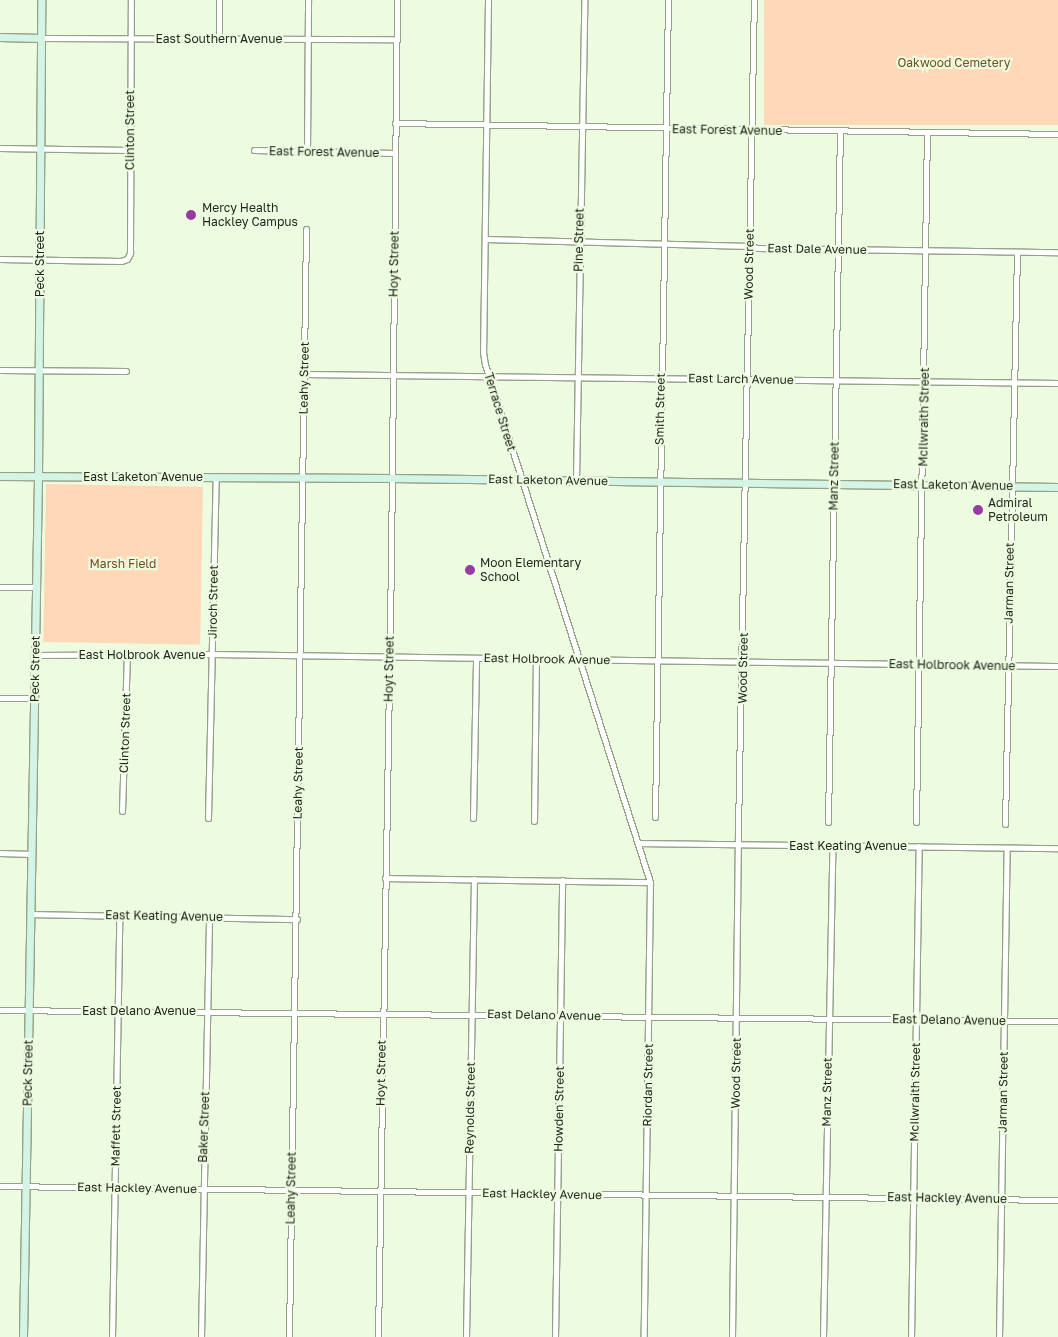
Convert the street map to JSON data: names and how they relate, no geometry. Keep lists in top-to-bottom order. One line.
{"streets":{"street":["East Southern Avenue","Clinton Street","East Forest Avenue","Pine Street","East Dale Avenue","Peck Street","Hoyt Street","Wood Street","Leahy Street","East Larch Avenue","Smith Street","Terrace Street","McIlwraith Street","Manz Street","East Laketon Avenue","Jarman Street","Jiroch Street","East Holbrook Avenue","East Keating Avenue","East Delano Avenue","Riordan Street","Reynolds Street","Howden Street","Maffett Street","Baker Street","East Hackley Avenue"]},"crossings":[["East Southern Avenue","Clinton Street"],["East Southern Avenue","Peck Street"],["East Southern Avenue","Hoyt Street"],["Clinton Street","Peck Street"],["Clinton Street","East Holbrook Avenue"],["East Forest Avenue","Pine Street"],["East Forest Avenue","Hoyt Street"],["East Forest Avenue","Wood Street"],["East Forest Avenue","Smith Street"],["East Forest Avenue","Terrace Street"],["East Forest Avenue","McIlwraith Street"],["East Forest Avenue","Manz Street"],["Pine Street","East Dale Avenue"],["Pine Street","East Larch Avenue"],["Pine Street","East Laketon Avenue"],["East Dale Avenue","Wood Street"],["East Dale Avenue","Smith Street"],["East Dale Avenue","Terrace Street"],["East Dale Avenue","McIlwraith Street"],["East Dale Avenue","Manz Street"],["East Dale Avenue","Jarman Street"],["Peck Street","East Laketon Avenue"],["Peck Street","East Holbrook Avenue"],["Peck Street","East Keating Avenue"],["Peck Street","East Delano Avenue"],["Peck Street","East Hackley Avenue"],["Hoyt Street","East Larch Avenue"],["Hoyt Street","East Laketon Avenue"],["Hoyt Street","East Holbrook Avenue"],["Hoyt Street","East Delano Avenue"],["Hoyt Street","East Hackley Avenue"],["Wood Street","East Larch Avenue"],["Wood Street","East Laketon Avenue"],["Wood Street","East Holbrook Avenue"],["Wood Street","East Keating Avenue"],["Wood Street","East Delano Avenue"],["Wood Street","East Hackley Avenue"],["Leahy Street","East Larch Avenue"],["Leahy Street","East Laketon Avenue"],["Leahy Street","East Holbrook Avenue"],["Leahy Street","East Keating Avenue"],["Leahy Street","East Delano Avenue"],["Leahy Street","East Hackley Avenue"],["East Larch Avenue","Smith Street"],["East Larch Avenue","Terrace Street"],["East Larch Avenue","McIlwraith Street"],["East Larch Avenue","Manz Street"],["East Larch Avenue","Jarman Street"],["Smith Street","East Laketon Avenue"],["Smith Street","East Holbrook Avenue"],["Terrace Street","East Laketon Avenue"],["Terrace Street","East Holbrook Avenue"],["Terrace Street","Riordan Street"],["McIlwraith Street","East Laketon Avenue"],["McIlwraith Street","East Holbrook Avenue"],["McIlwraith Street","East Keating Avenue"],["McIlwraith Street","East Delano Avenue"],["McIlwraith Street","East Hackley Avenue"],["Manz Street","East Laketon Avenue"],["Manz Street","East Holbrook Avenue"],["Manz Street","East Keating Avenue"],["Manz Street","East Delano Avenue"],["Manz Street","East Hackley Avenue"],["East Laketon Avenue","Jarman Street"],["East Laketon Avenue","Jiroch Street"],["Jarman Street","East Holbrook Avenue"],["Jarman Street","East Keating Avenue"],["Jarman Street","East Delano Avenue"],["Jarman Street","East Hackley Avenue"],["Jiroch Street","East Holbrook Avenue"],["East Keating Avenue","Riordan Street"],["East Keating Avenue","Maffett Street"],["East Keating Avenue","Baker Street"],["East Delano Avenue","Riordan Street"],["East Delano Avenue","Reynolds Street"],["East Delano Avenue","Howden Street"],["East Delano Avenue","Maffett Street"],["East Delano Avenue","Baker Street"],["Riordan Street","East Hackley Avenue"],["Reynolds Street","East Hackley Avenue"],["Howden Street","East Hackley Avenue"],["Maffett Street","East Hackley Avenue"],["Baker Street","East Hackley Avenue"]],"parks":["Oakwood Cemetery","Marsh Field"],"places":["Mercy Health Hackley Campus","Admiral Petroleum","Moon Elementary School"]}
